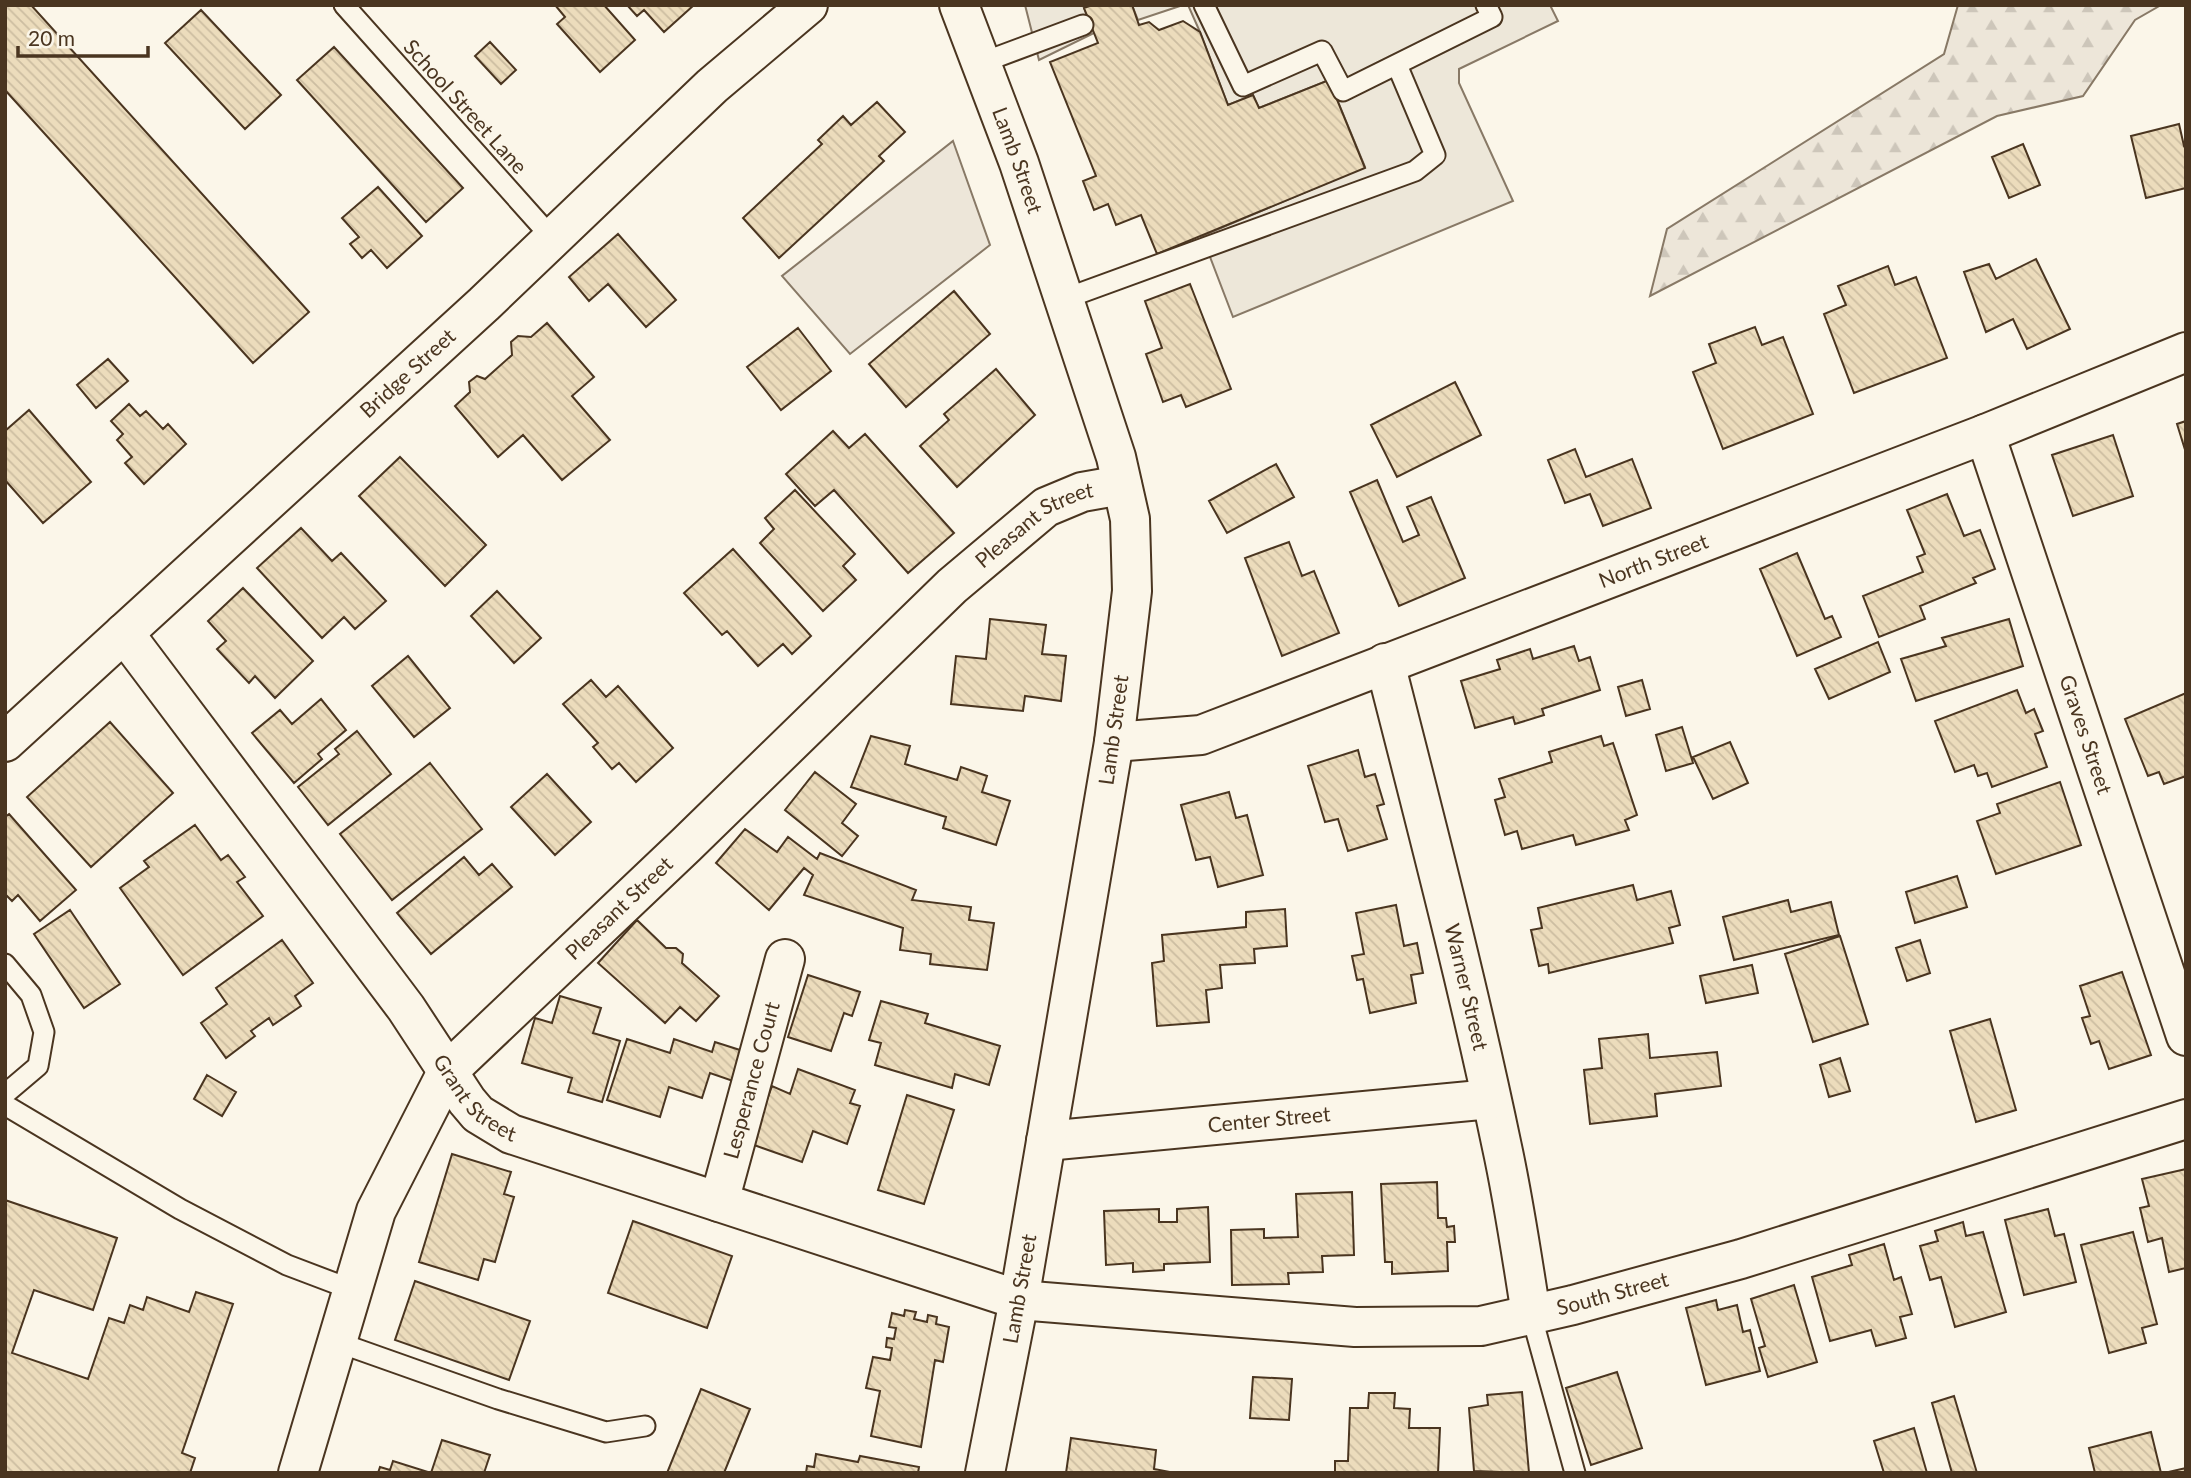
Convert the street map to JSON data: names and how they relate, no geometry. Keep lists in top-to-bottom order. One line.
{"streets":{"street":["Lamb Street","Bridge Street","Pleasant Street","North Street","Graves Street","Warner Street","Lesperance Court","Grant Street","Center Street","South Street"],"lane":["School Street Lane"]},"crossings":[["School Street Lane","Bridge Street"],["Lamb Street","Pleasant Street"],["Lamb Street","North Street"],["Lamb Street","Grant Street"],["Lamb Street","Center Street"],["Lamb Street","South Street"],["Bridge Street","Grant Street"],["Pleasant Street","Grant Street"],["North Street","Graves Street"],["North Street","Warner Street"],["Warner Street","Center Street"],["Warner Street","South Street"],["Lesperance Court","Grant Street"],["Grant Street","South Street"]],"scale_bar":"20 m"}
